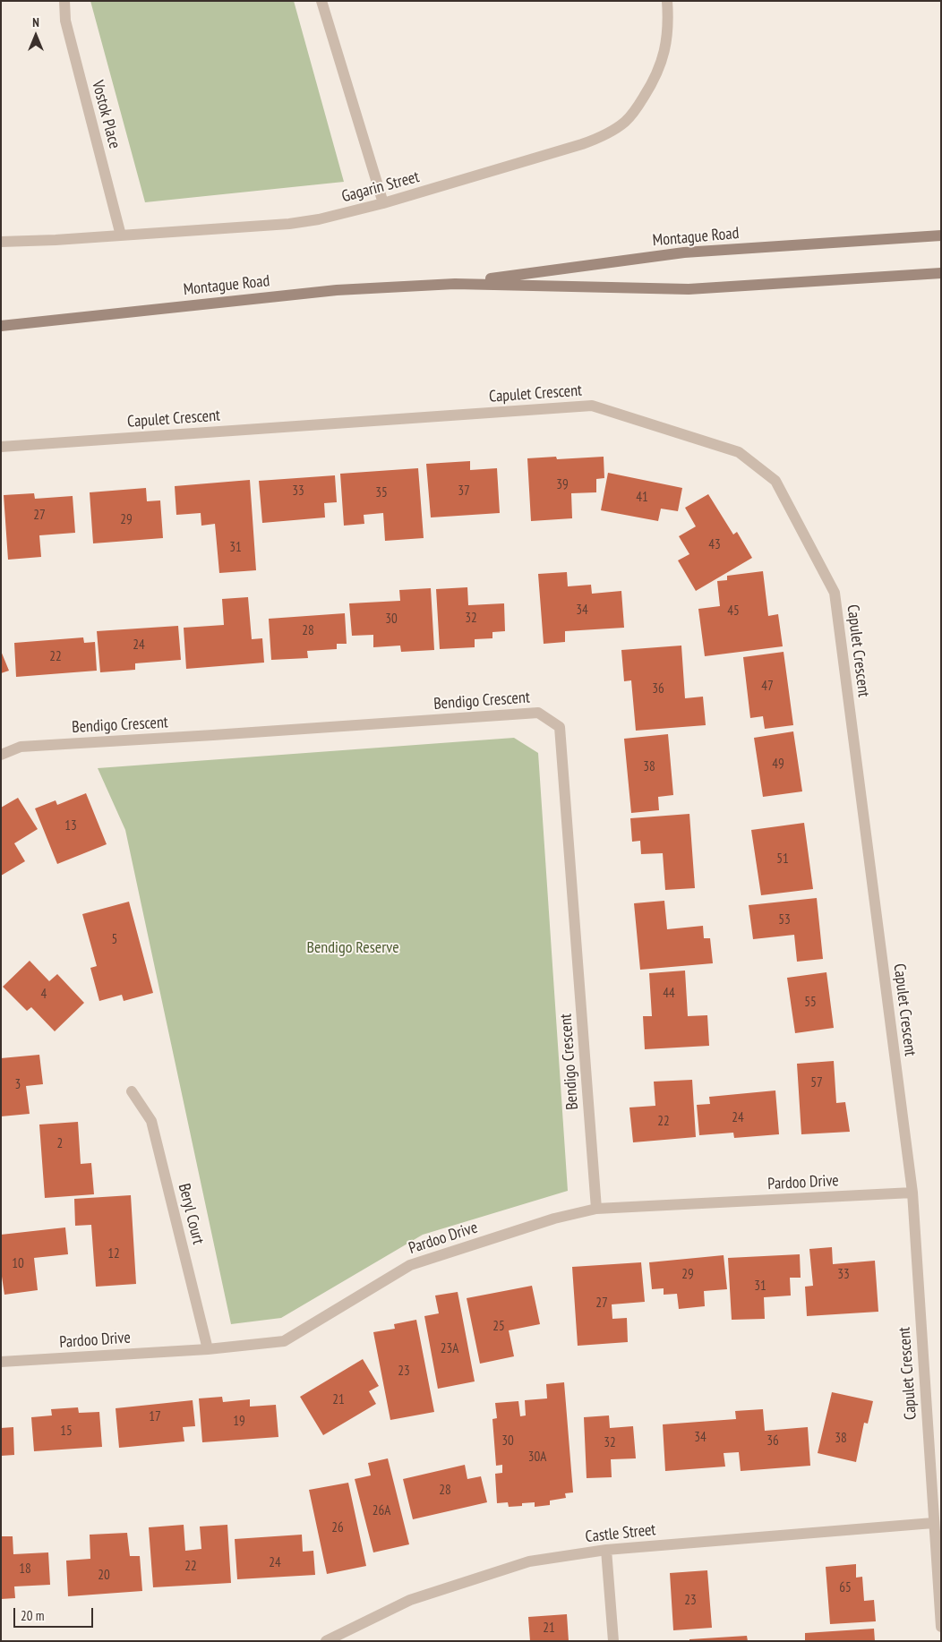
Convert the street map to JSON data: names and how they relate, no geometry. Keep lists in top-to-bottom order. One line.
{"streets":{"main road":["Montague Road"],"street":["Vostok Place","Gagarin Street","Capulet Crescent","Bendigo Crescent","Pardoo Drive","Beryl Court","Castle Street"]},"crossings":[["Vostok Place","Gagarin Street"],["Capulet Crescent","Pardoo Drive"],["Capulet Crescent","Castle Street"],["Bendigo Crescent","Pardoo Drive"],["Pardoo Drive","Beryl Court"]],"parks":["Bendigo Reserve"],"house_numbers":["39","33","37","35","41","27","29","43","31","34","45","32","30","28","24","22","47","36","49","38","13","51","53","5","44","4","55","57","3","24","22","2","12","10","29","33","31","27","25","23A","23","21","17","19","15","34","38","30","36","32","30A","28","26A","26","24","22","18","20","65","23","21"],"scale_bar":"20 m","north":"top"}
